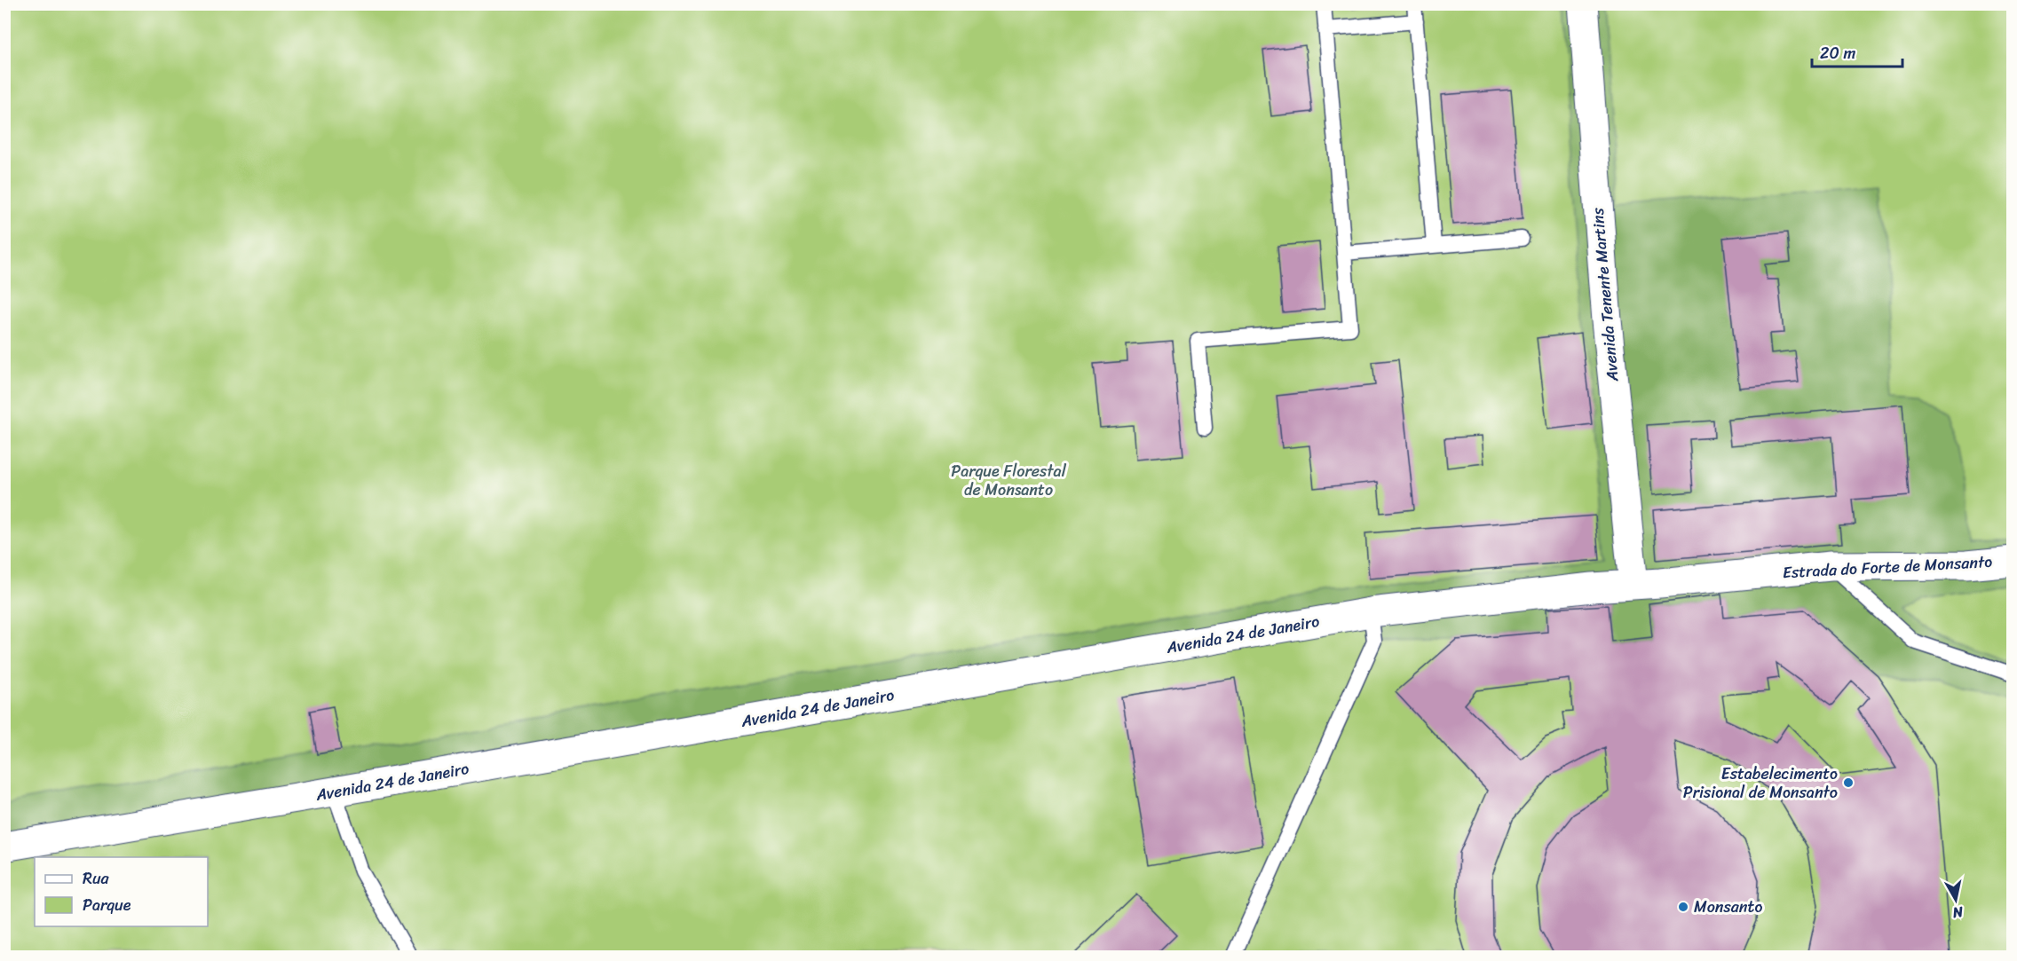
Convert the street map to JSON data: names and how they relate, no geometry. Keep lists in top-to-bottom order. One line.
{"streets":{"street":["Avenida Tenente Martins","Estrada do Forte de Monsanto","Avenida 24 de Janeiro"]},"crossings":[["Avenida Tenente Martins","Estrada do Forte de Monsanto"],["Avenida Tenente Martins","Avenida 24 de Janeiro"],["Estrada do Forte de Monsanto","Avenida 24 de Janeiro"]],"parks":["Parque Florestal de Monsanto"],"places":["Estabelecimento Prisional de Monsanto","Monsanto"],"legend":["Rua","Parque"],"scale_bar":"20 m","north":"bottom"}
